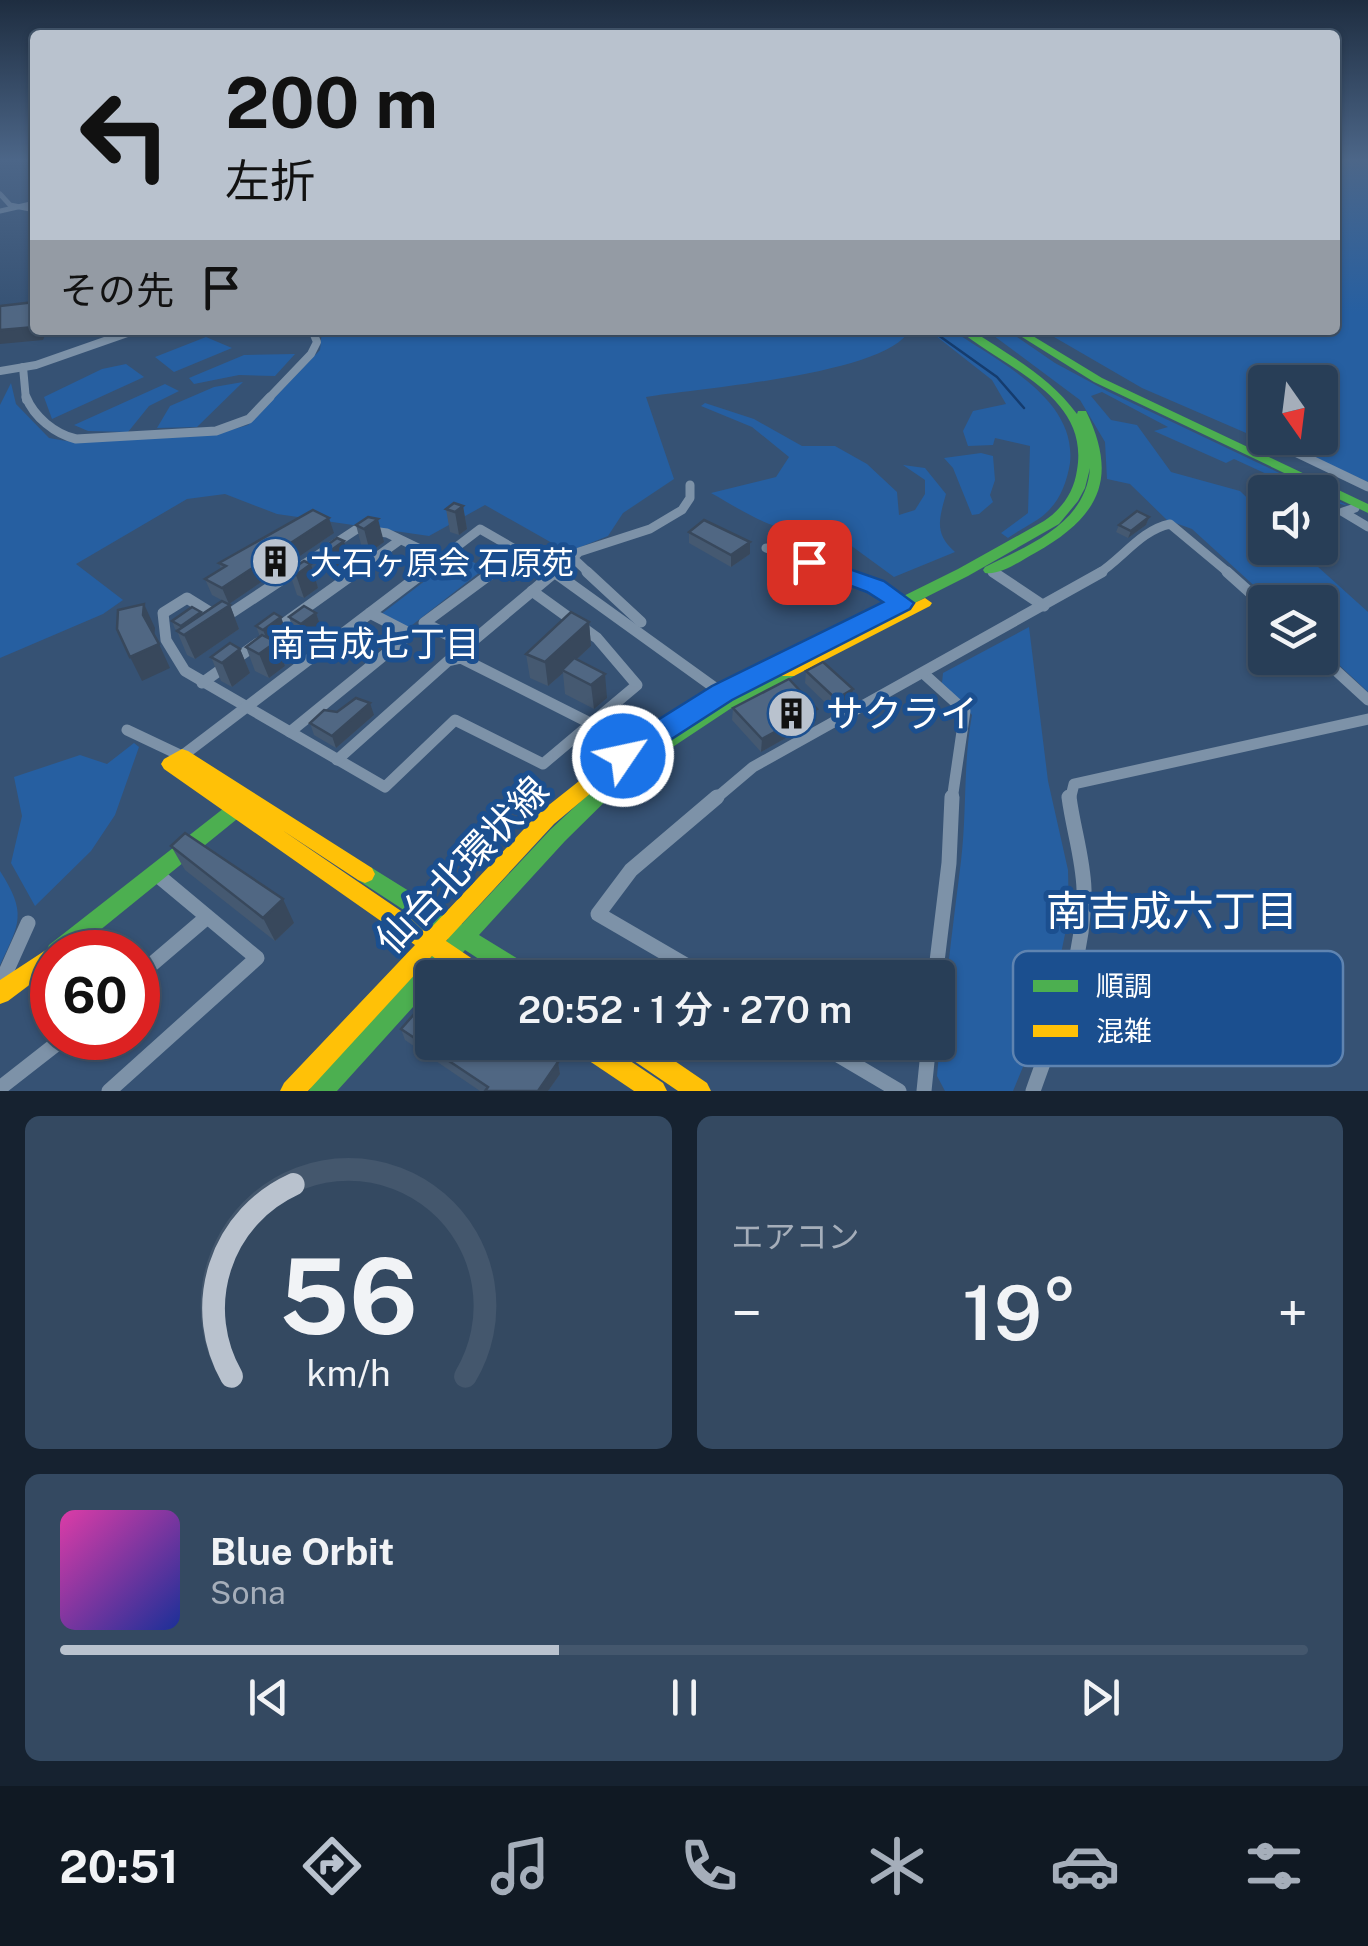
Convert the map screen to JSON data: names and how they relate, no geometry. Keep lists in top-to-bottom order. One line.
{"streets":{"main road":["仙台北環状線"]},"districts":["南吉成七丁目","南吉成六丁目"],"places":{"building":["大石ヶ原会 石原苑","サクライ"]},"legend":["順調","混雑"],"north":"bottom","page":{"turn":["200 m","左折"],"then":"その先","limit":"60","trip":"20:52 · 1 分 · 270 m","tile":"エアコン","heat":["−","19°","+"],"song":["Blue Orbit","Sona"],"tabs":"20:51","gauge":["56","km/h"]}}
